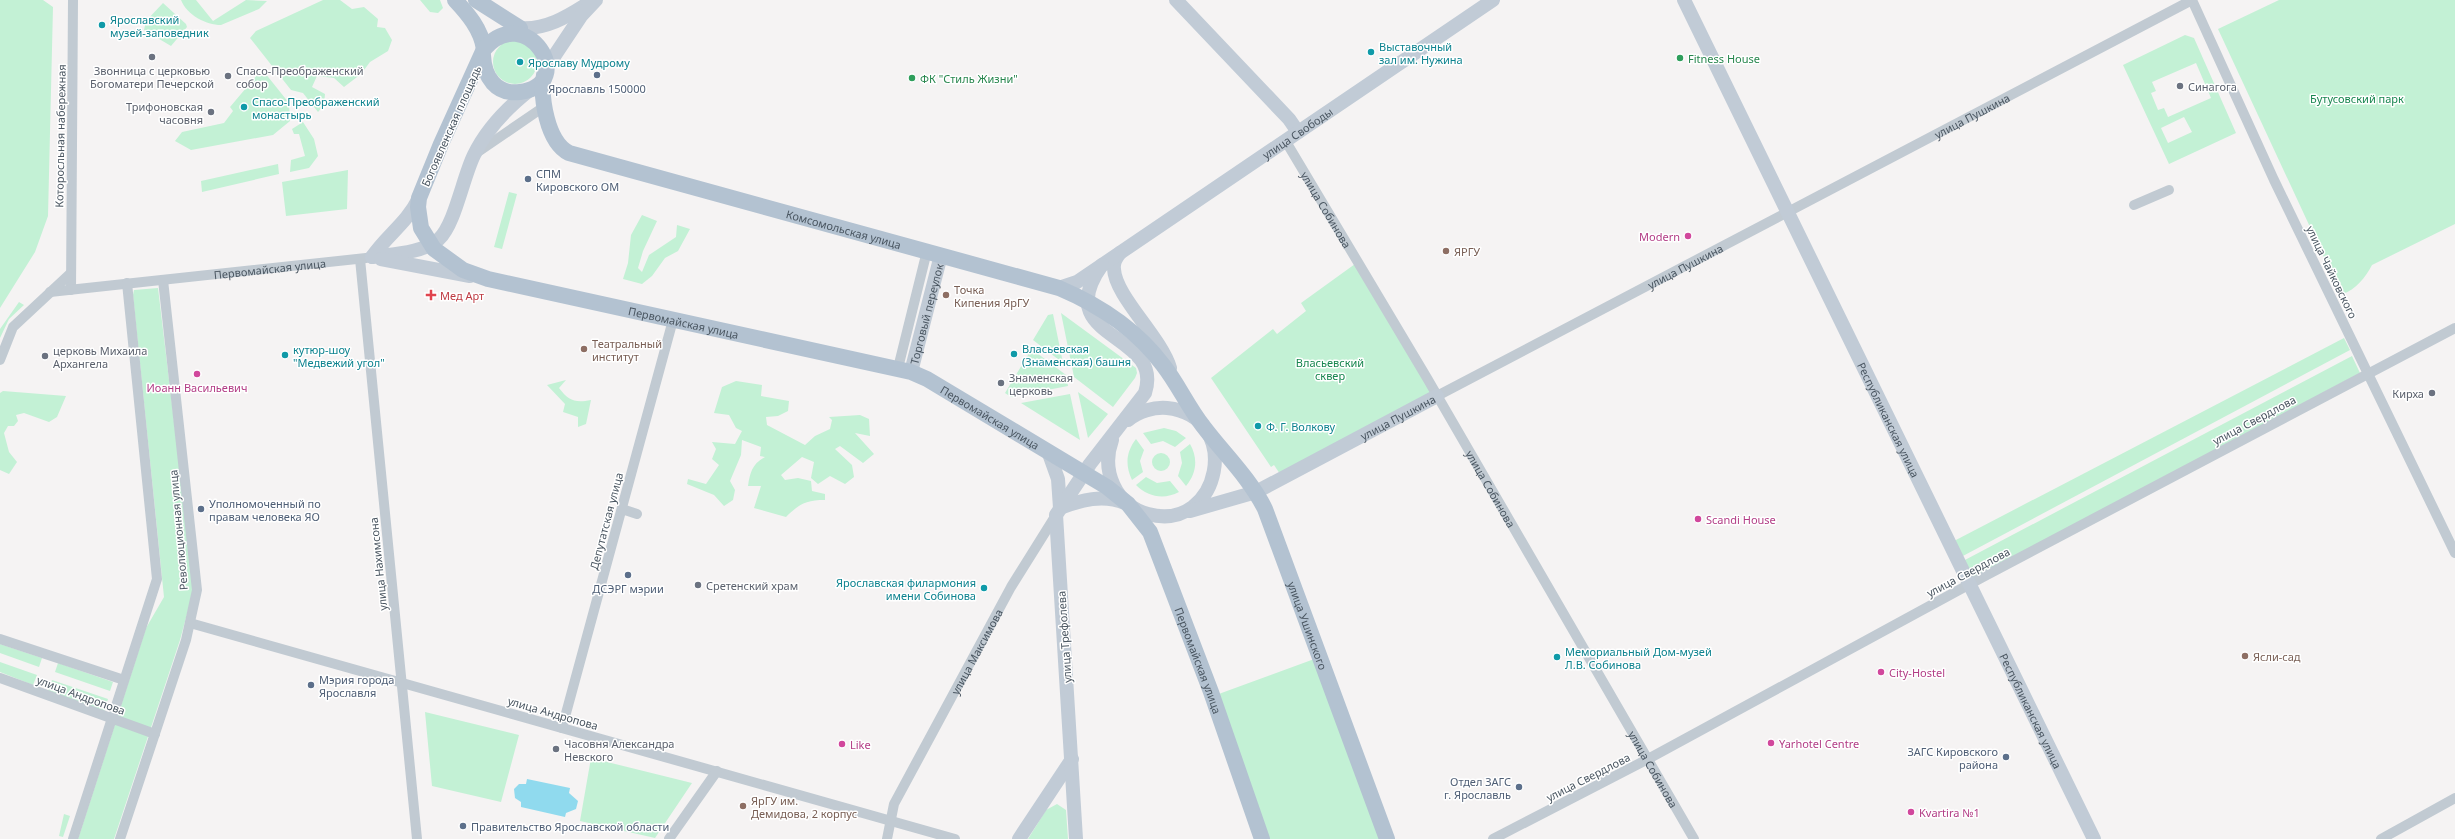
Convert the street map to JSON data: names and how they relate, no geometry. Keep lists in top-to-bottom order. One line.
{"streets":{"main road":["улица Пушкина","Богоявленская площадь","улица Свободы","Комсомольская улица","Первомайская улица","Торговый переулок","Республиканская улица","улица Ушинского","улица Трефолева","улица Максимова"],"street":["Которосльная набережная","улица Собинова","улица Чайковского","улица Свердлова","Депутатская улица","Революционная улица","улица Нахимсона","улица Андропова"]},"crossings":[["улица Пушкина","улица Собинова"],["улица Пушкина","Комсомольская улица"],["улица Пушкина","Первомайская улица"],["улица Пушкина","улица Чайковского"],["улица Пушкина","Республиканская улица"],["улица Пушкина","улица Ушинского"],["улица Пушкина","улица Максимова"],["Богоявленская площадь","Комсомольская улица"],["Богоявленская площадь","Первомайская улица"],["Богоявленская площадь","улица Нахимсона"],["улица Свободы","улица Собинова"],["улица Свободы","Комсомольская улица"],["Которосльная набережная","Первомайская улица"],["улица Собинова","улица Свердлова"],["Комсомольская улица","Первомайская улица"],["Комсомольская улица","Торговый переулок"],["Комсомольская улица","улица Ушинского"],["Комсомольская улица","улица Максимова"],["Первомайская улица","Торговый переулок"],["Первомайская улица","Депутатская улица"],["Первомайская улица","Революционная улица"],["Первомайская улица","улица Нахимсона"],["Первомайская улица","улица Ушинского"],["Первомайская улица","улица Трефолева"],["Первомайская улица","улица Максимова"],["улица Чайковского","улица Свердлова"],["Республиканская улица","улица Свердлова"],["Депутатская улица","улица Андропова"],["Революционная улица","улица Андропова"],["улица Нахимсона","улица Андропова"],["улица Ушинского","улица Максимова"],["улица Трефолева","улица Максимова"],["улица Максимова","улица Андропова"]],"parks":["Бутусовский парк","Власьевский сквер"],"places":{"other":["Ярославский музей-заповедник","Выставочный зал им. Нужина","Звонница с церковью Богоматери Печерской","Fitness House","Ярославу Мудрому","Ярославль 150000","Спасо-Преображенский собор","ФК \"Стиль Жизни\"","Синагога","Спасо-Преображенский монастырь","Трифоновская часовня","СПМ Кировского ОМ","Modern","ЯРГУ","Точка Кипения ЯрГУ","Театральный институт","Власьевская (Знаменская) башня","кутюр-шоу \"Медвежий угол\"","церковь Михаила Архангела","Иоанн Васильевич","Знаменская церковь","Кирха","Ф. Г. Волкову","Уполномоченный по правам человека ЯО","Scandi House","ДСЭРГ мэрии","Сретенский храм","Ярославская филармония имени Собинова","Ясли-сад","Мемориальный Дом-музей Л.В. Собинова","City-Hostel","Мэрия города Ярославля","Yarhotel Centre","Like","Часовня Александра Невского","ЗАГС Кировского района","Отдел ЗАГС г. Ярославль","ЯрГУ им. Демидова, 2 корпус","Kvartira №1","Правительство Ярославской области"],"health":["Мед Арт"]}}
